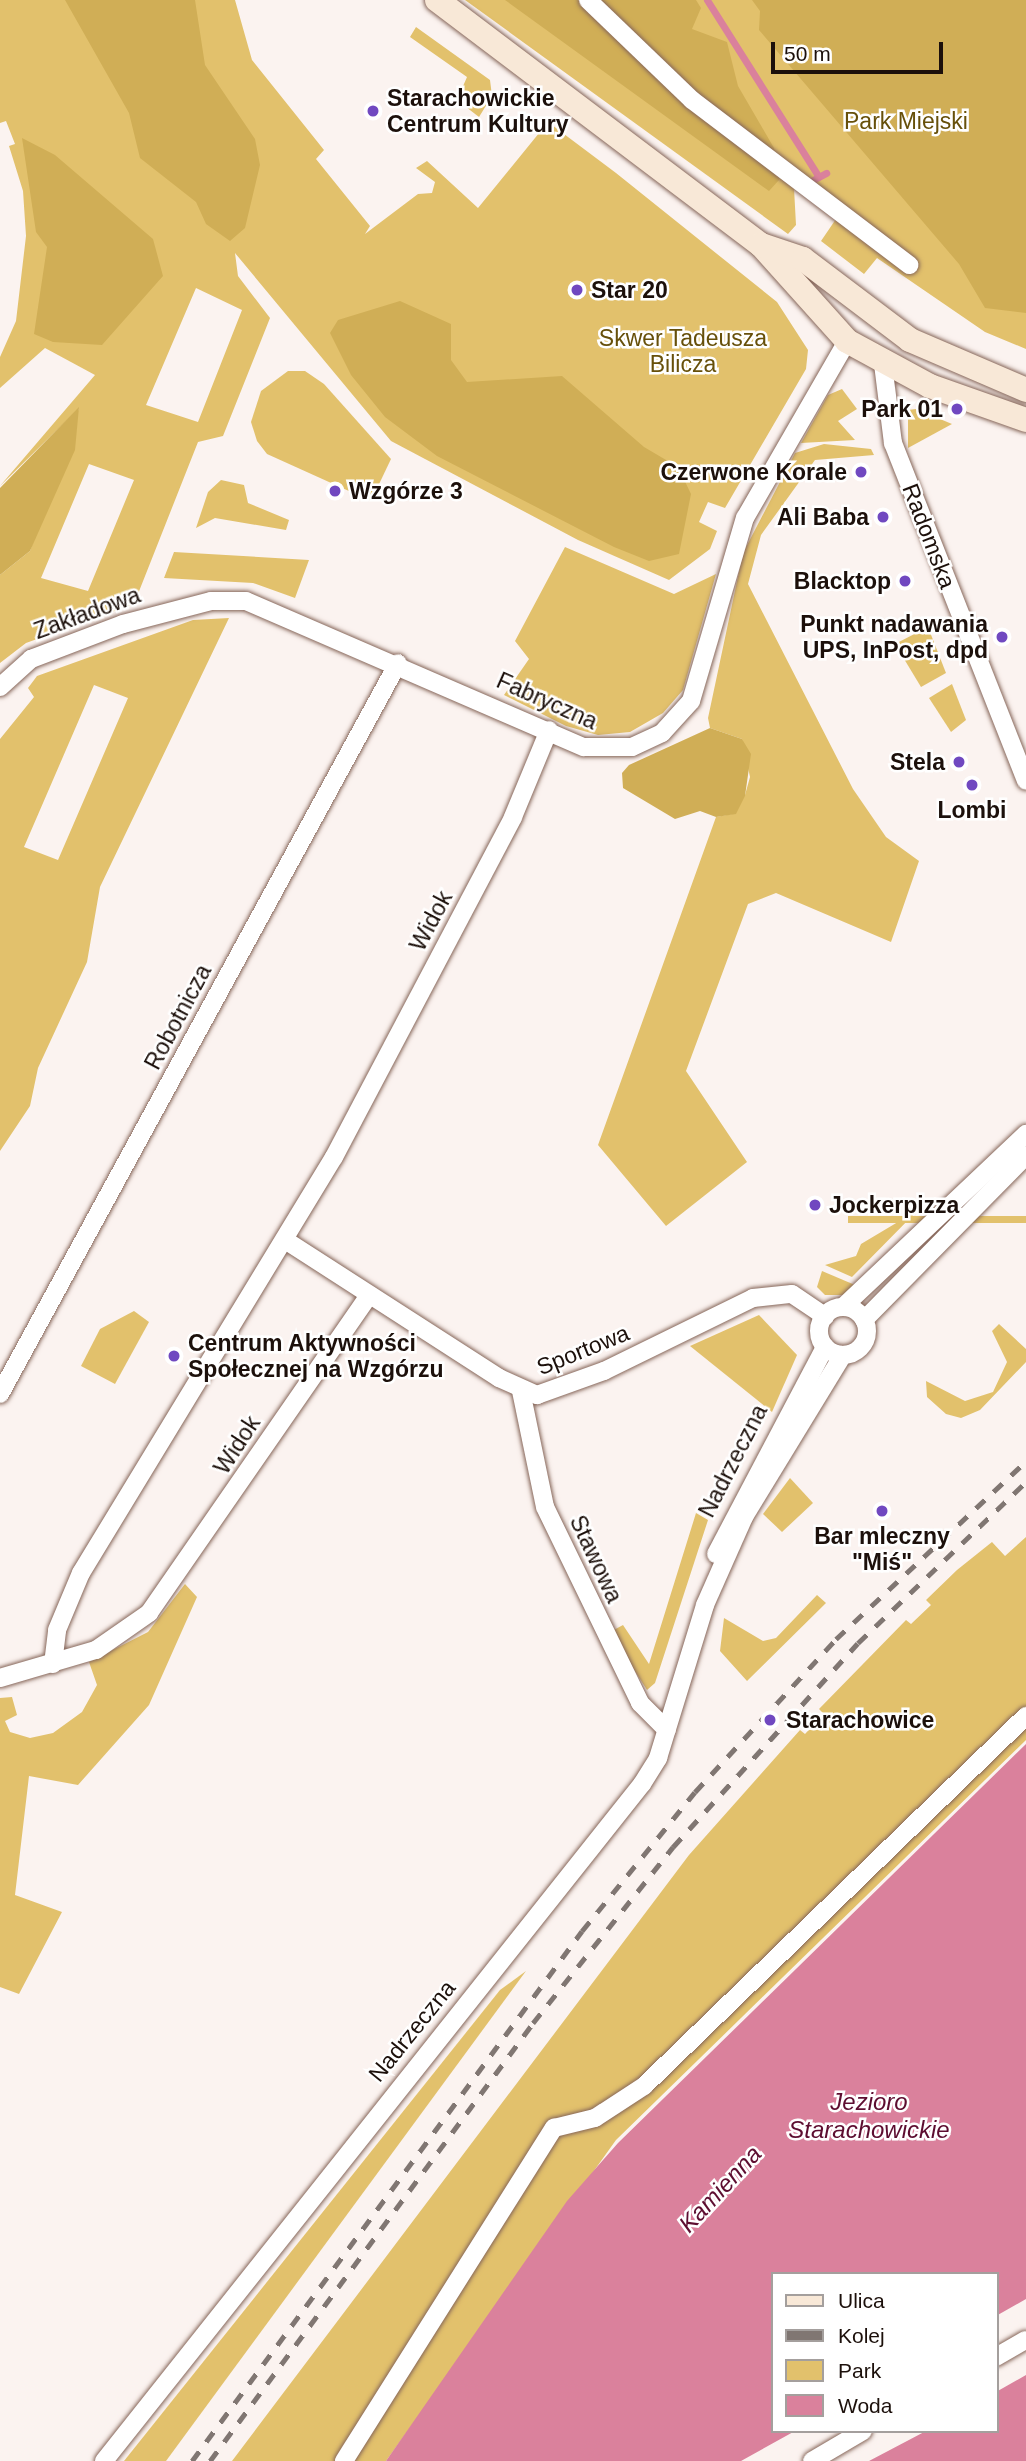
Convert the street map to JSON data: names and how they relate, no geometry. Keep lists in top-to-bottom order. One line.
{"streets":{"street":["Radomska","Zakładowa","Fabryczna","Widok","Robotnicza","Sportowa","Nadrzeczna","Stawowa"]},"crossings":[["Zakładowa","Fabryczna"],["Fabryczna","Widok"],["Fabryczna","Robotnicza"],["Widok","Sportowa"],["Sportowa","Nadrzeczna"],["Sportowa","Stawowa"],["Nadrzeczna","Stawowa"]],"water":["Jezioro Starachowickie","Kamienna"],"parks":["Park Miejski","Skwer Tadeusza Bilicza"],"places":["Starachowickie Centrum Kultury","Star 20","Park 01","Czerwone Korale","Wzgórze 3","Ali Baba","Blacktop","Punkt nadawania UPS, InPost, dpd","Stela","Lombi","Jockerpizza","Centrum Aktywności Społecznej na Wzgórzu","Bar mleczny \"Miś\"","Starachowice"],"legend":["Ulica","Kolej","Park","Woda"],"scale_bar":"50 m"}
